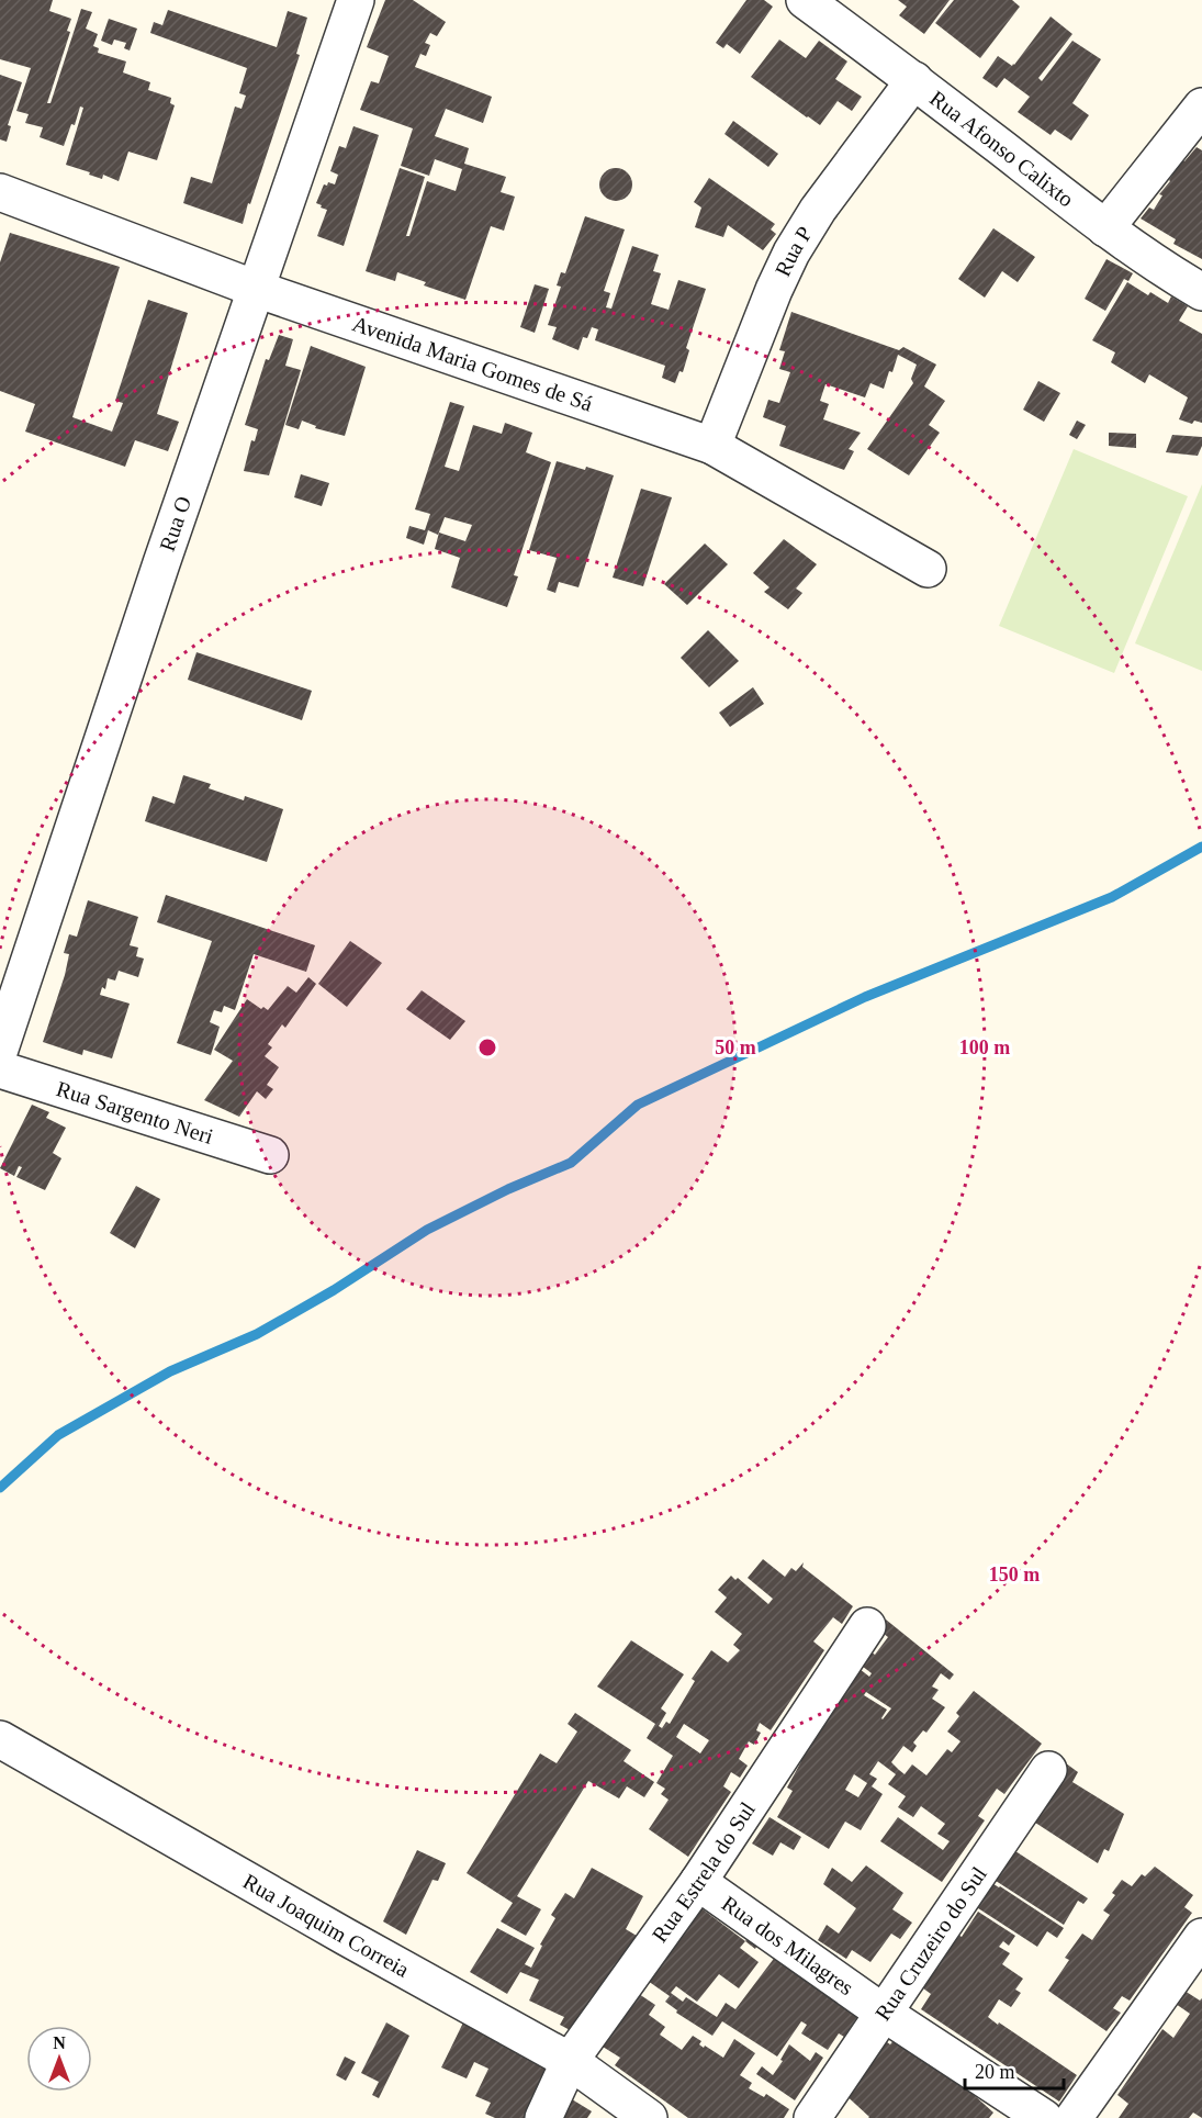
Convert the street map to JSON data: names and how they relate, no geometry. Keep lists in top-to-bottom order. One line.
{"streets":{"street":["Rua Afonso Calixto","Rua P","Avenida Maria Gomes de Sá","Rua O","Rua Sargento Neri","Rua Estrela do Sul","Rua Joaquim Correia","Rua Cruzeiro do Sul","Rua dos Milagres"]},"crossings":[["Rua Afonso Calixto","Rua P"],["Rua P","Avenida Maria Gomes de Sá"],["Avenida Maria Gomes de Sá","Rua O"],["Rua Estrela do Sul","Rua Joaquim Correia"],["Rua Estrela do Sul","Rua dos Milagres"],["Rua Cruzeiro do Sul","Rua dos Milagres"]],"scale_bar":"20 m","north":"top","rings":["50 m","100 m","150 m"]}
